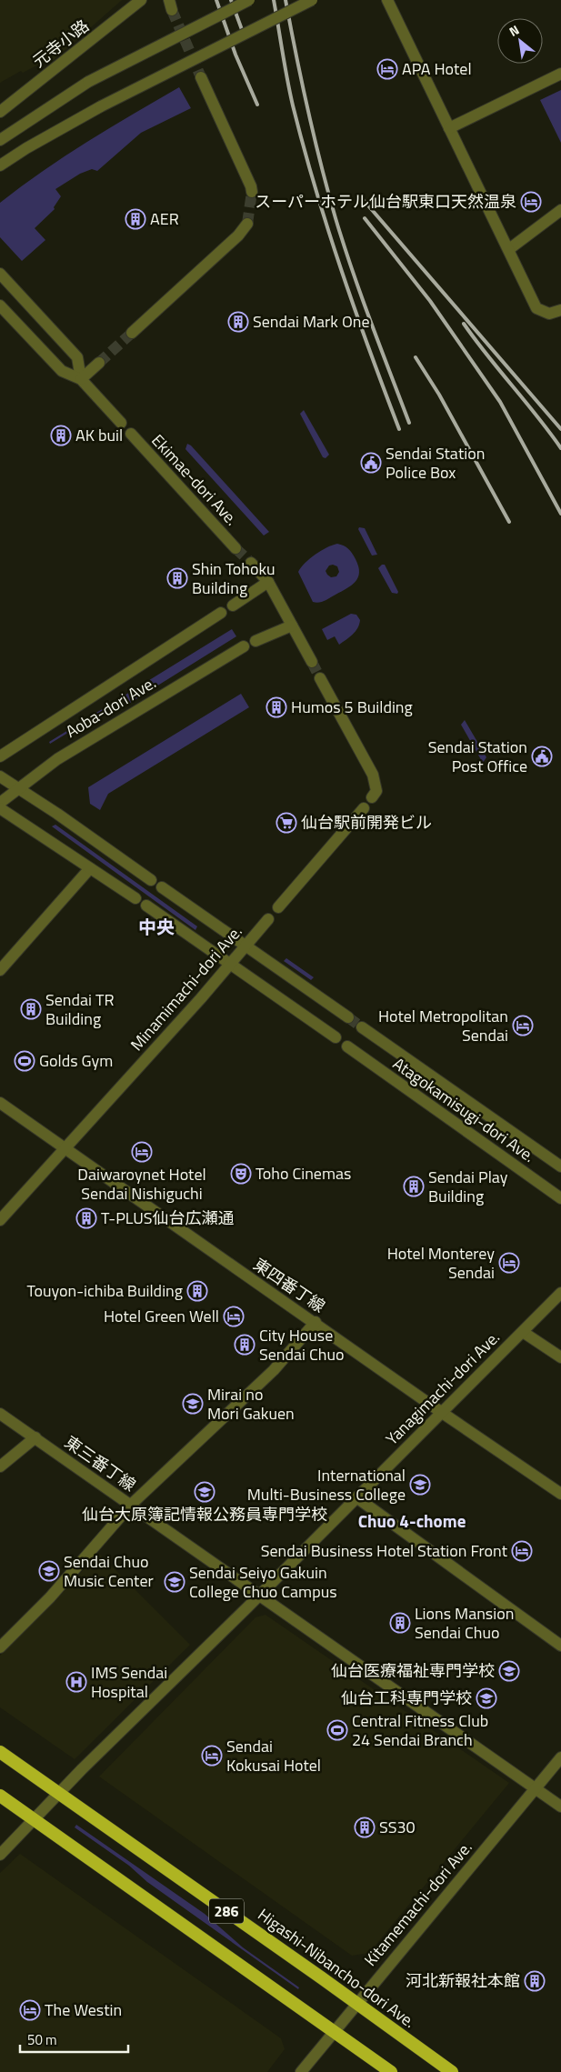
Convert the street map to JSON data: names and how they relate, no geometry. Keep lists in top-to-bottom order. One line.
{"streets":{"highway":["286","Higashi-Nibancho-dori Ave."],"street":["元寺小路","Ekimae-dori Ave.","Aoba-dori Ave.","Minamimachi-dori Ave.","Atagokamisugi-dori Ave.","東四番丁線","Yanagimachi-dori Ave.","東三番丁線","Kitamemachi-dori Ave."]},"crossings":[["Minamimachi-dori Ave.","東四番丁線"],["東四番丁線","Yanagimachi-dori Ave."],["Yanagimachi-dori Ave.","東三番丁線"],["Yanagimachi-dori Ave.","286"],["Yanagimachi-dori Ave.","Higashi-Nibancho-dori Ave."],["東三番丁線","Kitamemachi-dori Ave."],["Kitamemachi-dori Ave.","286"],["Kitamemachi-dori Ave.","Higashi-Nibancho-dori Ave."]],"districts":["中央","Chuo 4-chome"],"places":{"hotel":["APA Hotel","スーパーホテル仙台駅東口天然温泉","Hotel Metropolitan Sendai","Daiwaroynet Hotel Sendai Nishiguchi","Hotel Monterey Sendai","Hotel Green Well","Sendai Business Hotel Station Front","Sendai Kokusai Hotel","The Westin"],"building":["AER","Sendai Mark One","AK buil","Shin Tohoku Building","Humos 5 Building","Sendai TR Building","Sendai Play Building","T-PLUS仙台広瀬通","Touyon-ichiba Building","City House Sendai Chuo","Lions Mansion Sendai Chuo","SS30","河北新報社本館"],"public building":["Sendai Station Police Box","Sendai Station Post Office"],"supermarket":["仙台駅前開発ビル"],"sports":["Golds Gym","Central Fitness Club 24 Sendai Branch"],"theatre":["Toho Cinemas"],"school or university":["Mirai no Mori Gakuen","International Multi-Business College","仙台大原簿記情報公務員専門学校","Sendai Chuo Music Center","Sendai Seiyo Gakuin College Chuo Campus","仙台医療福祉専門学校","仙台工科専門学校"],"hospital":["IMS Sendai Hospital"]},"scale_bar":"50 m","north":"top left"}
